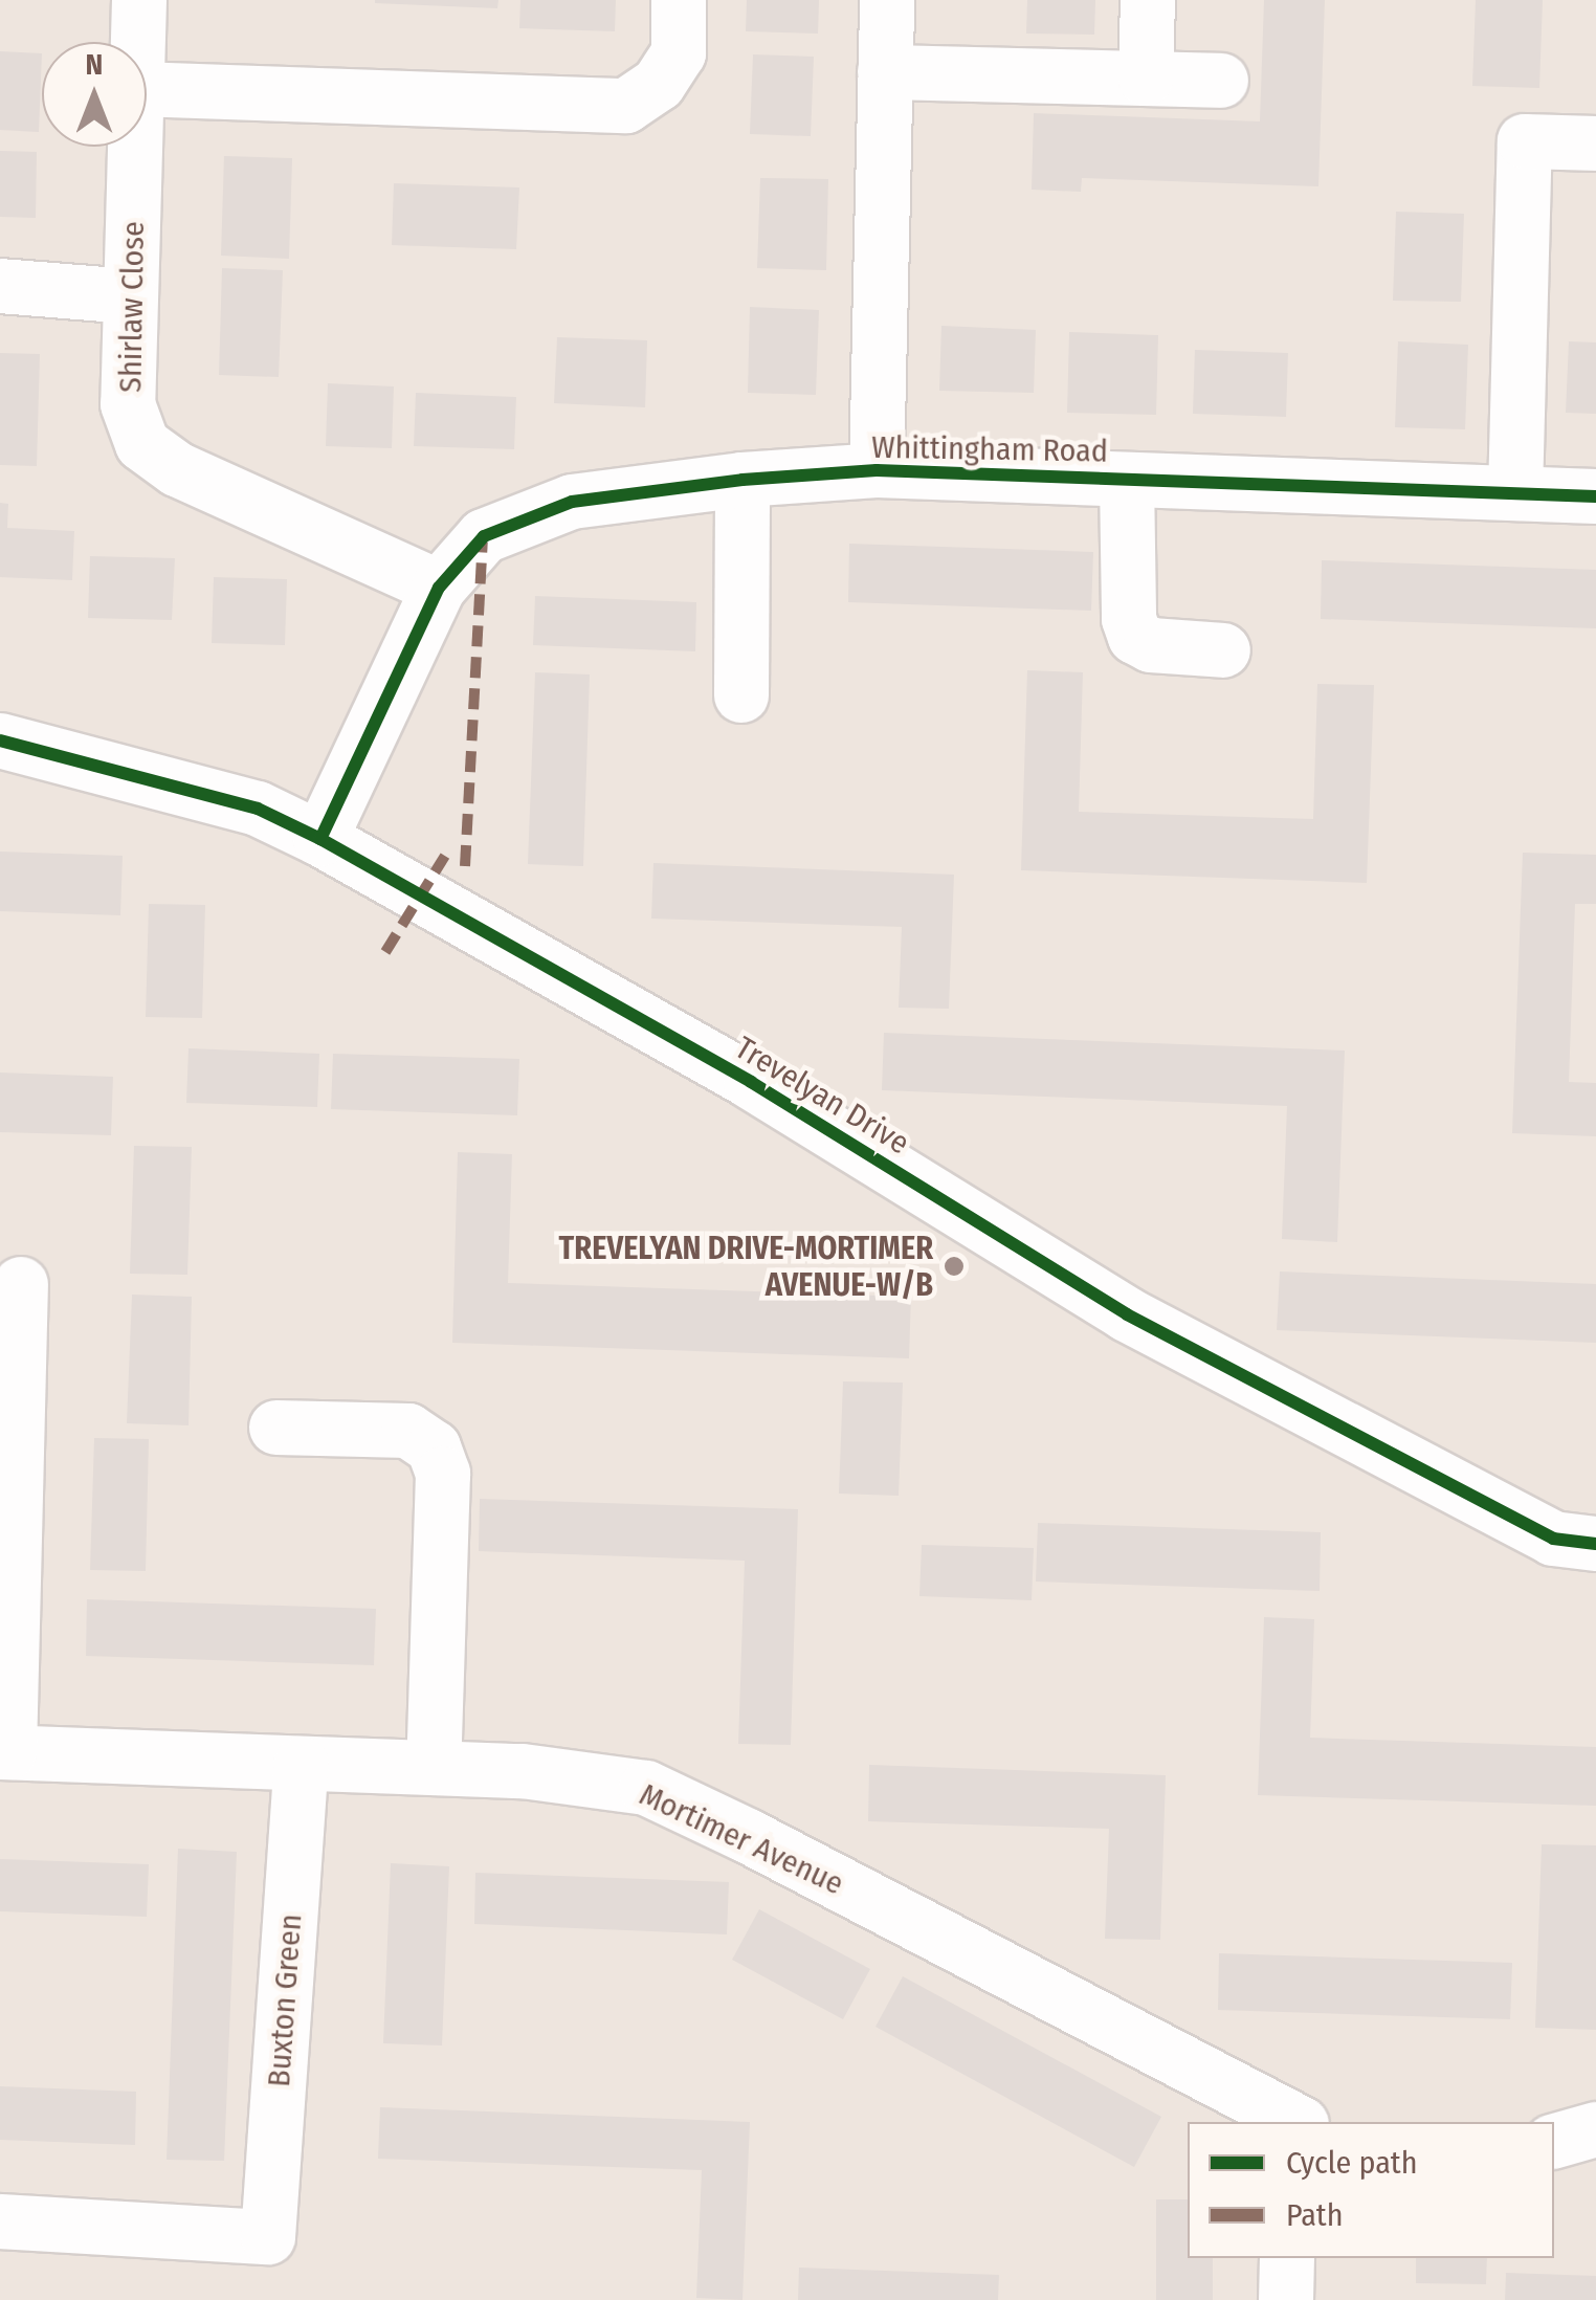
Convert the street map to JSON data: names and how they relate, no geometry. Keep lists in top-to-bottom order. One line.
{"streets":{"street":["Shirlaw Close","Whittingham Road","Trevelyan Drive","Mortimer Avenue","Buxton Green"]},"crossings":[["Shirlaw Close","Whittingham Road"],["Whittingham Road","Trevelyan Drive"],["Mortimer Avenue","Buxton Green"]],"places":["TREVELYAN DRIVE-MORTIMER AVENUE-W/B"],"legend":["Cycle path","Path"],"north":"top"}
